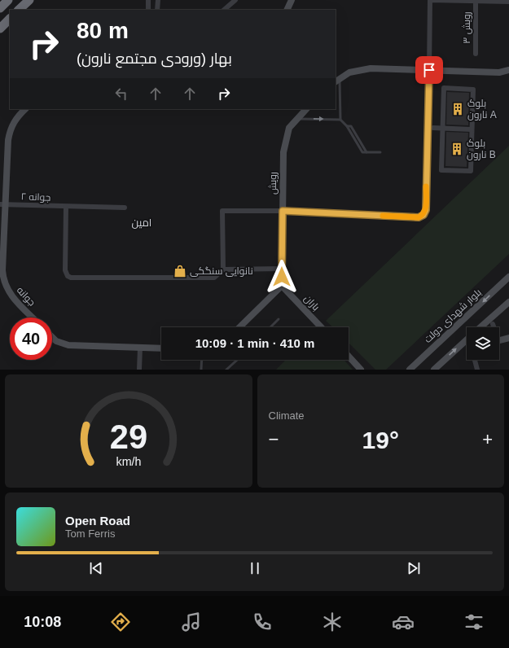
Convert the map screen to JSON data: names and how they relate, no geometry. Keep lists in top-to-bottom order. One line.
{"streets":{"street":["رویش ۳","رویش","جوانه ۲","جوانه","باران","بلوار شهدای دولت"]},"crossings":[["رویش","باران"],["جوانه ۲","جوانه"]],"districts":["امین"],"places":{"building":["بلوک نارون A","بلوک نارون B"],"shop":["نانوایی سنگکی"]},"page":{"turn":["80 m","بهار (ورودی مجتمع نارون)"],"limit":"40","trip":"10:09 · 1 min · 410 m","tile":"Climate","heat":["−","19°","+"],"song":["Open Road","Tom Ferris"],"tabs":"10:08","gauge":["29","km/h"]}}
